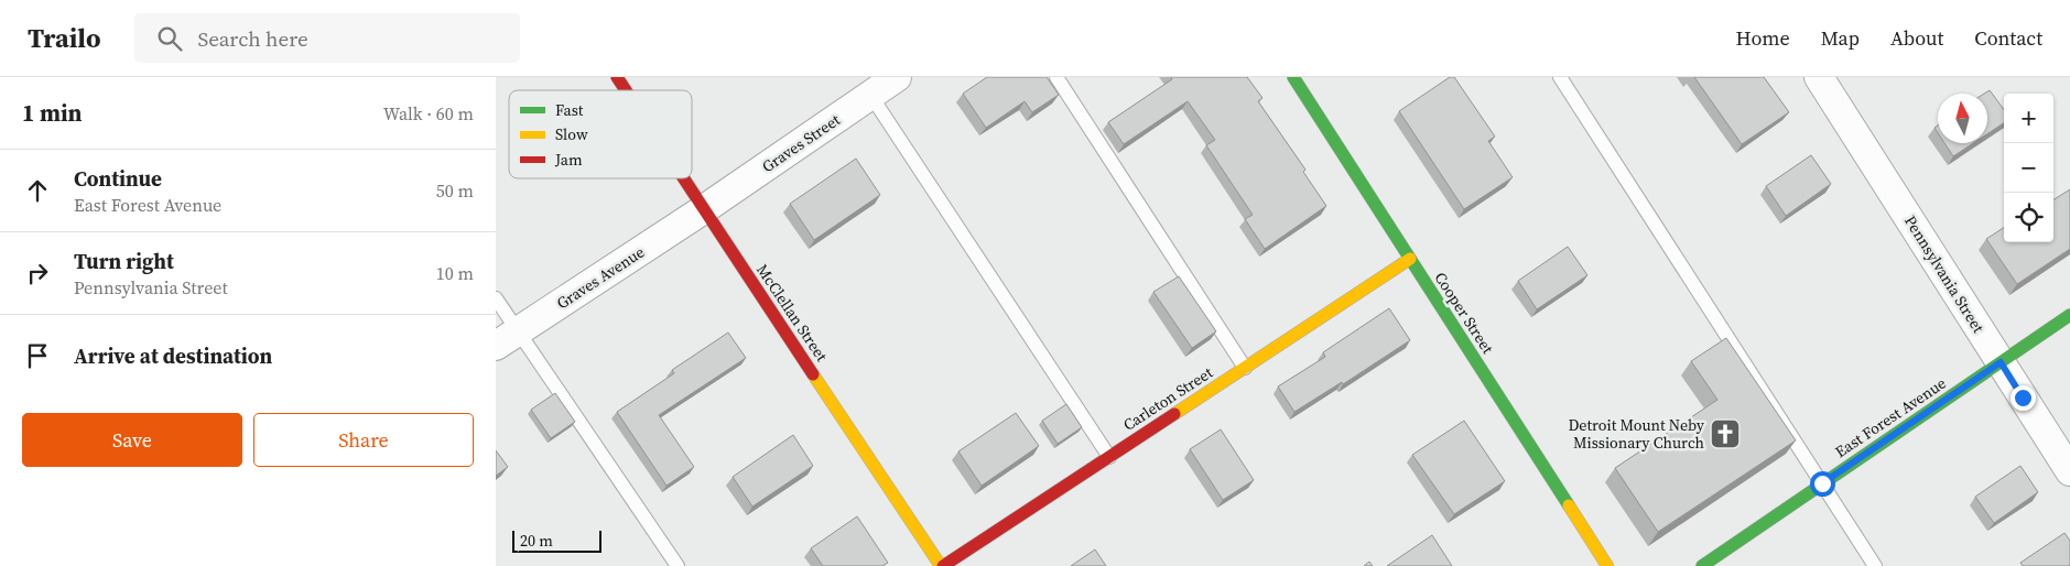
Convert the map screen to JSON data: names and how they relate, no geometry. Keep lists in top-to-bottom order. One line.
{"streets":{"street":["Graves Street","Pennsylvania Street","Graves Avenue","McClellan Street","Cooper Street","Carleton Street","East Forest Avenue"]},"crossings":[["Graves Street","Graves Avenue"],["Graves Street","McClellan Street"],["Pennsylvania Street","East Forest Avenue"],["Graves Avenue","McClellan Street"],["McClellan Street","Carleton Street"],["Cooper Street","Carleton Street"]],"places":{"church":["Detroit Mount Neby Missionary Church"]},"legend":["Fast","Slow","Jam"],"scale_bar":"20 m","north":"top","page":{"header":"Trailo","search":"Search here","nav":["Home","Map","About","Contact"],"heading":["1 min","Walk · 60 m"],"map_buttons":["+","−"],"list":[["Continue","East Forest Avenue","50 m"],["Turn right","Pennsylvania Street","10 m"],"Arrive at destination"],"buttons":["Save","Share"],"scale":"20 m"}}
